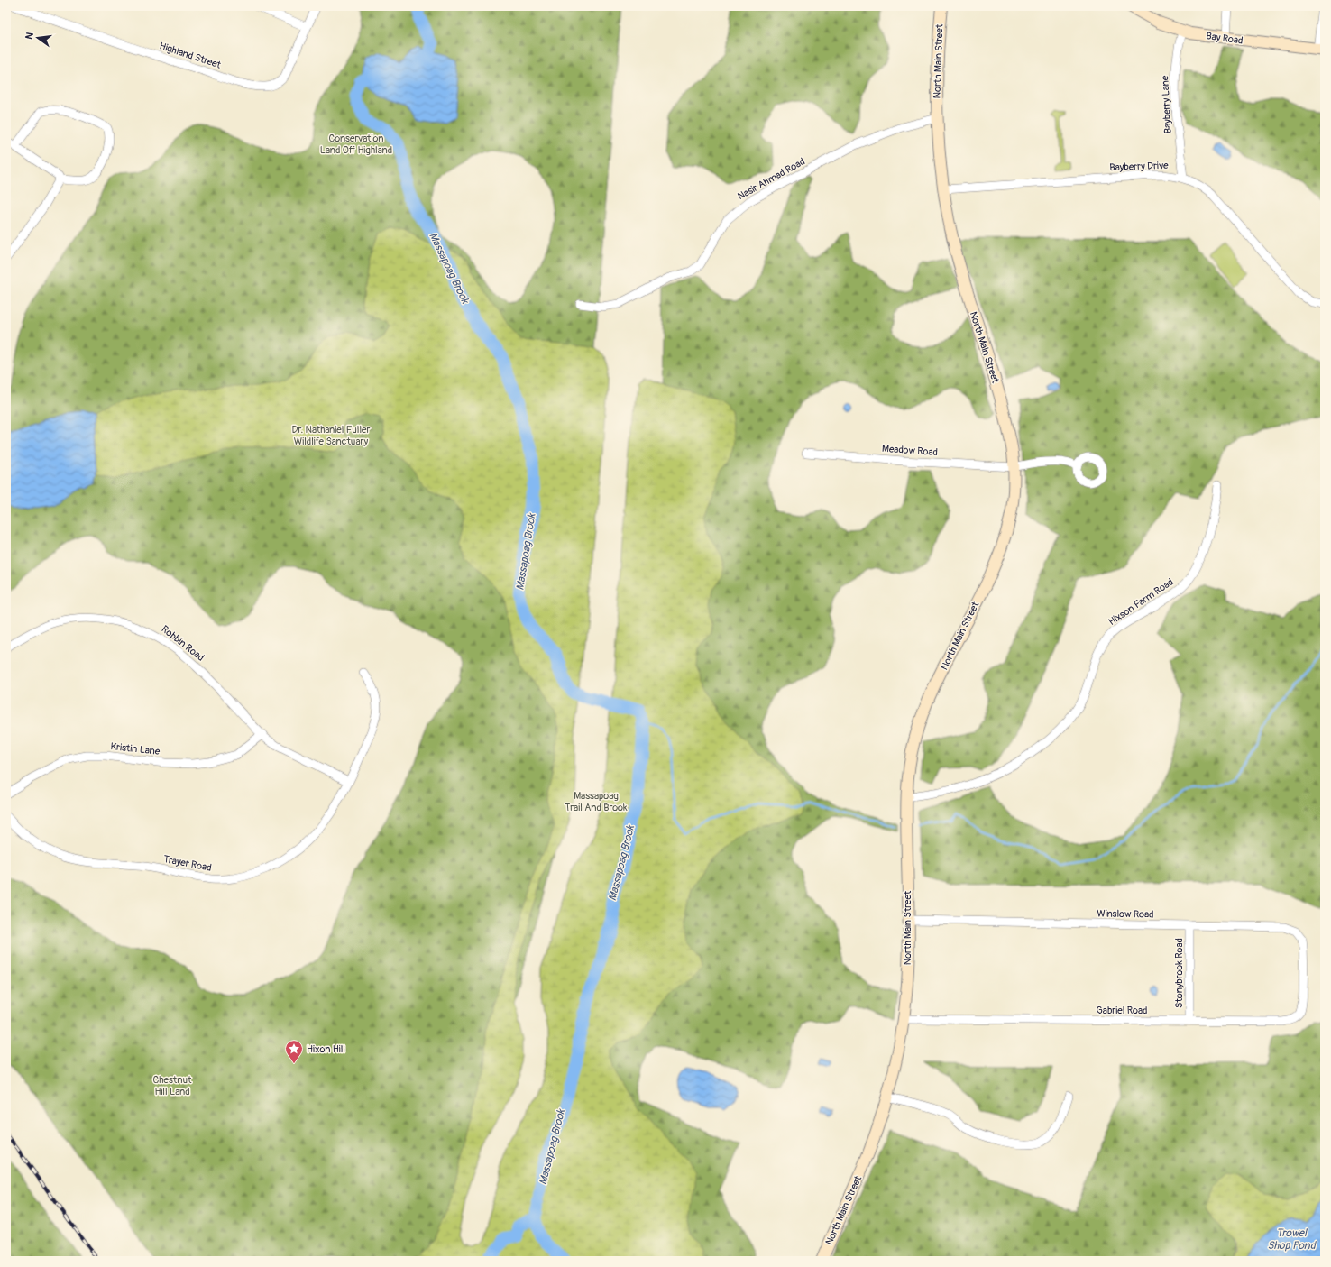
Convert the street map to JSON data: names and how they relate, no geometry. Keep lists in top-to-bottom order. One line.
{"streets":{"main road":["Bay Road","North Main Street"],"street":["Highland Street","Bayberry Lane","Bayberry Drive","Nasir Ahmad Road","Meadow Road","Hixson Farm Road","Robbin Road","Kristin Lane","Trayer Road","Winslow Road","Stonybrook Road","Gabriel Road"]},"crossings":[["Bay Road","Bayberry Lane"],["North Main Street","Bayberry Drive"],["North Main Street","Nasir Ahmad Road"],["North Main Street","Meadow Road"],["North Main Street","Hixson Farm Road"],["North Main Street","Winslow Road"],["North Main Street","Gabriel Road"],["Bayberry Lane","Bayberry Drive"],["Robbin Road","Kristin Lane"],["Robbin Road","Trayer Road"],["Winslow Road","Stonybrook Road"],["Winslow Road","Gabriel Road"],["Stonybrook Road","Gabriel Road"]],"water":["Massapoag Brook","Trowel Shop Pond"],"parks":["Conservation Land Off Highland","Dr. Nathaniel Fuller Wildlife Sanctuary","Massapoag Trail And Brook","Chestnut Hill Land"],"places":{"place":["Hixon Hill"]},"north":"left"}
